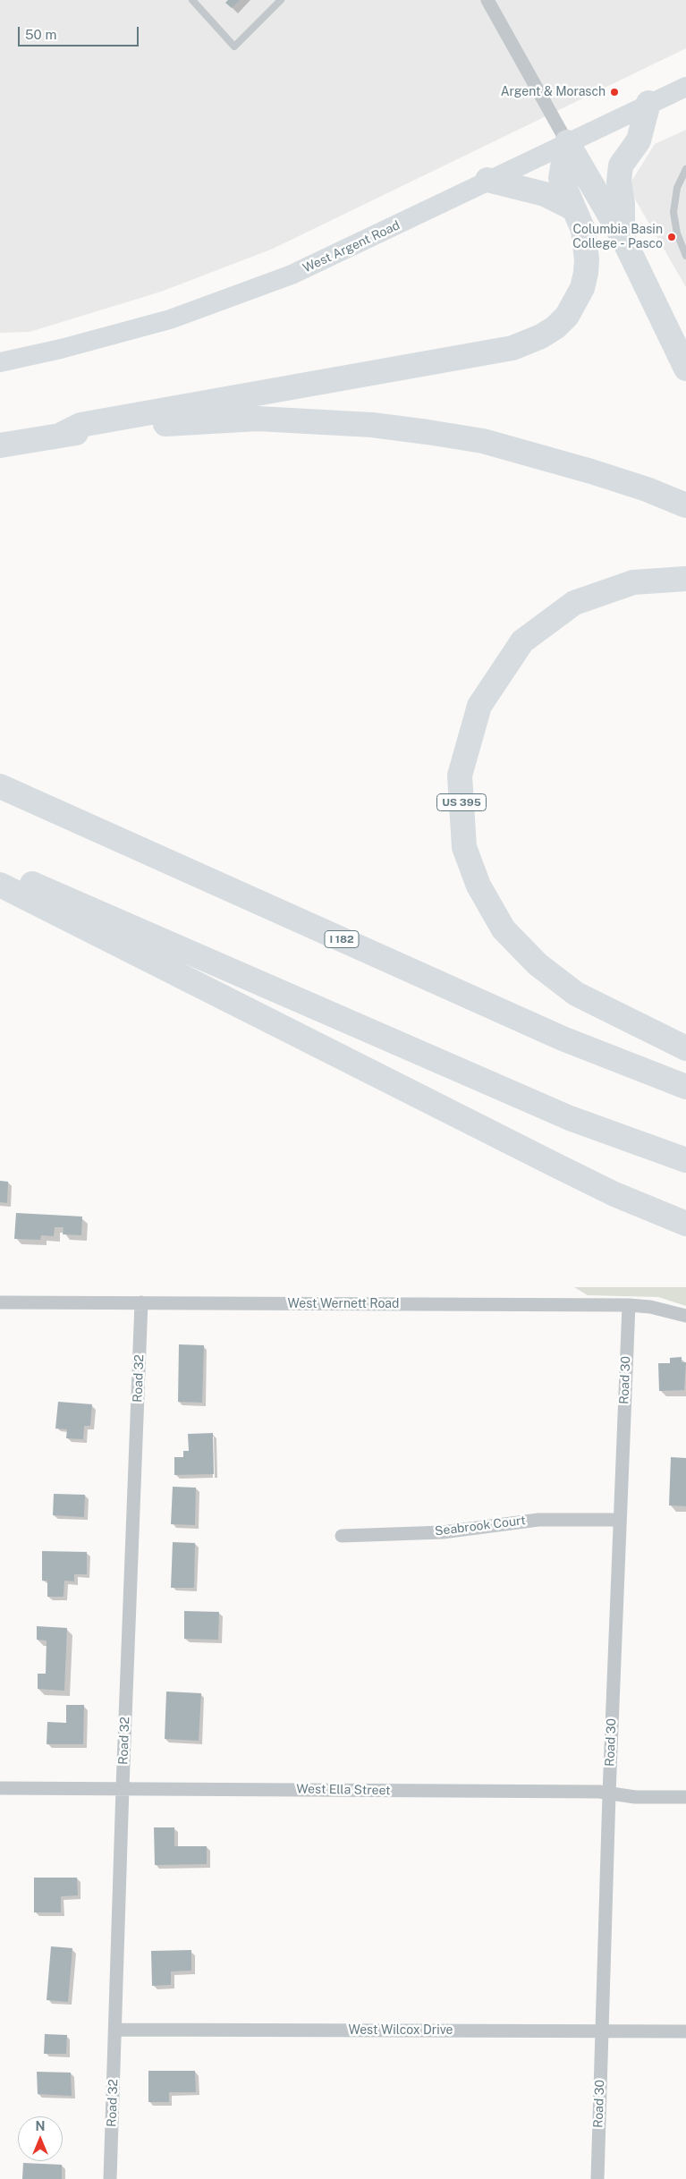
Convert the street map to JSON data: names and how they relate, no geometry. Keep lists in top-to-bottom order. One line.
{"streets":{"highway":["US 395","I 182"],"main road":["West Argent Road"],"street":["West Wernett Road","Road 32","Road 30","Seabrook Court","West Ella Street","West Wilcox Drive"]},"crossings":[["West Wernett Road","Road 32"],["West Wernett Road","Road 30"],["Road 32","West Ella Street"],["Road 32","West Wilcox Drive"],["Road 30","Seabrook Court"],["Road 30","West Ella Street"],["Road 30","West Wilcox Drive"]],"places":["Argent & Morasch","Columbia Basin College - Pasco"],"scale_bar":"50 m","north":"top"}
